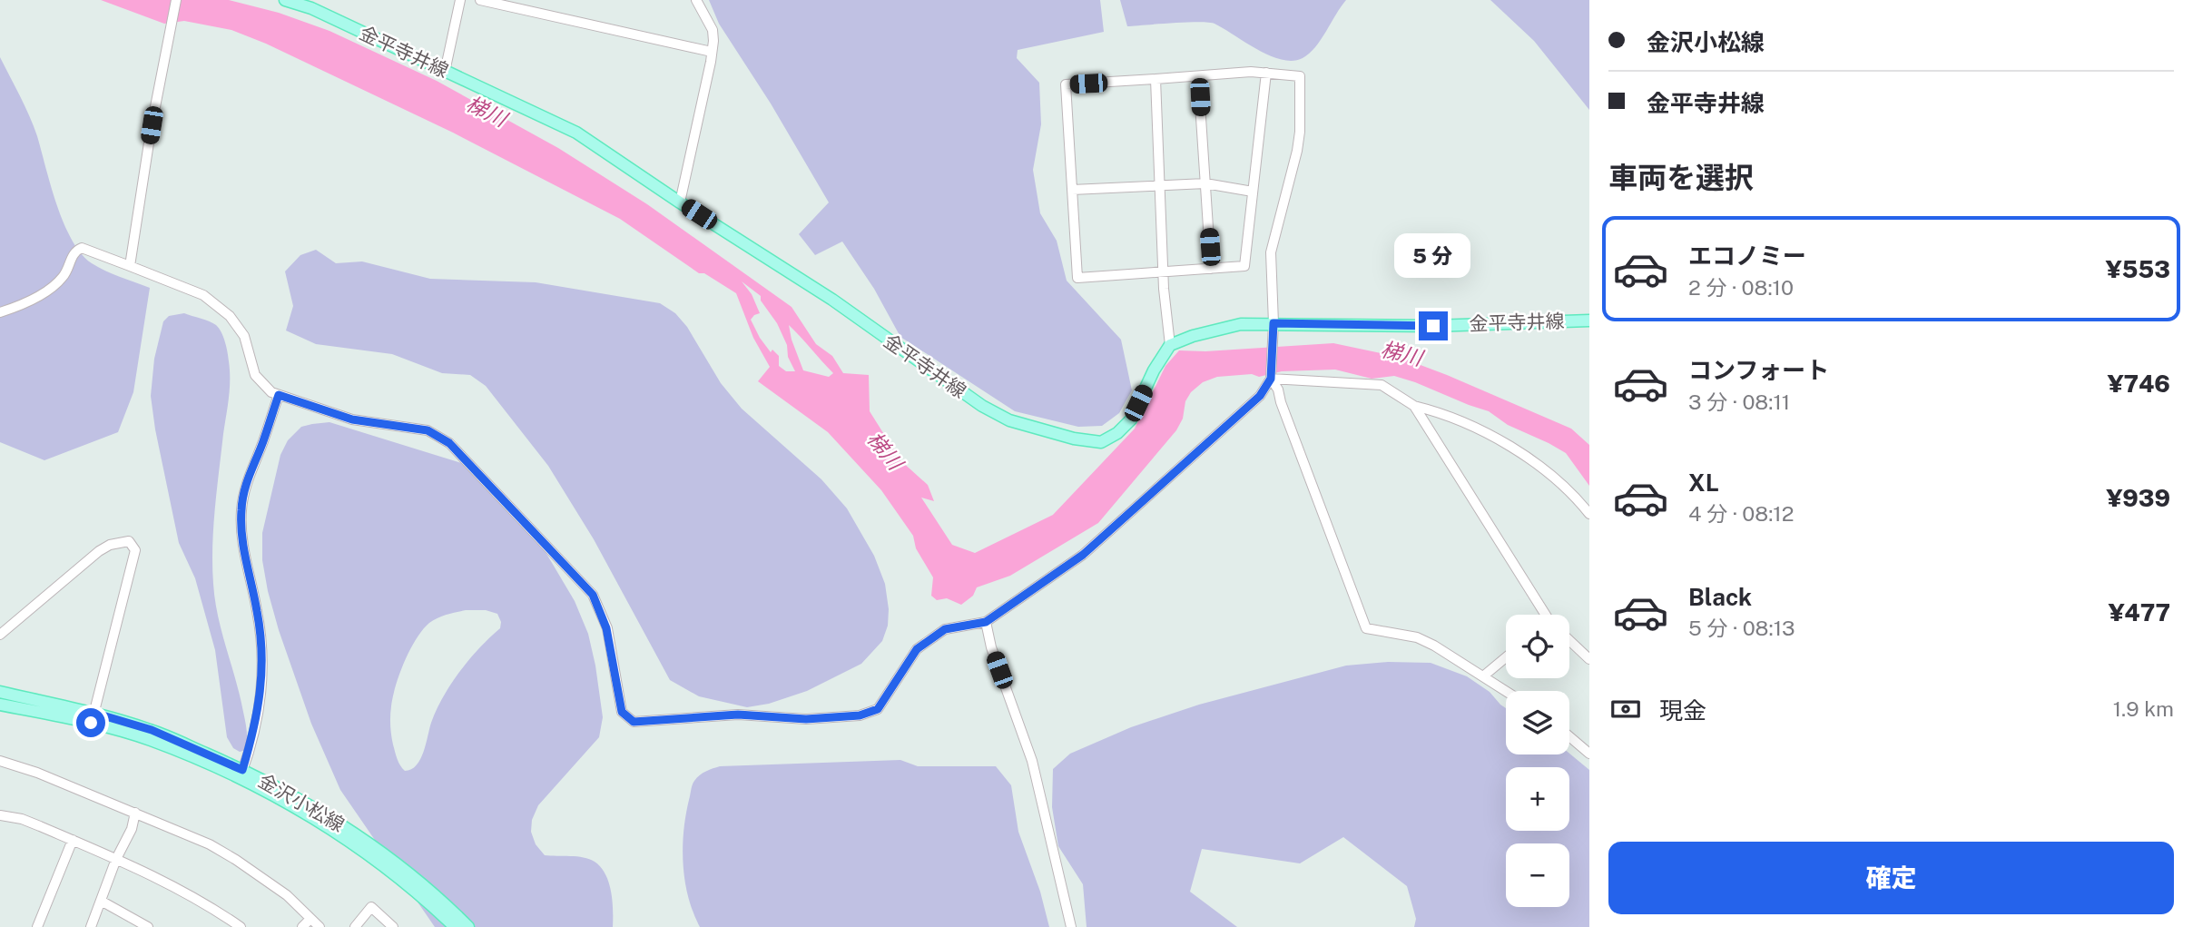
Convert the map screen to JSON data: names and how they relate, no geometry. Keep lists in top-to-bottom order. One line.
{"streets":{"main road":["金平寺井線","金沢小松線"]},"water":["梯川"],"page":{"banner":["金沢小松線","金平寺井線"],"heading":"車両を選択","list":[{"name":"エコノミー","note":"2 分 · 08:10","value":"¥553"},{"name":"コンフォート","note":"3 分 · 08:11","value":"¥746"},{"name":"XL","note":"4 分 · 08:12","value":"¥939"},{"name":"Black","note":"5 分 · 08:13","value":"¥477"}],"bubble":"5 分","map_buttons":["+","−"],"pay":["現金","1.9 km"],"buttons":"確定"}}
